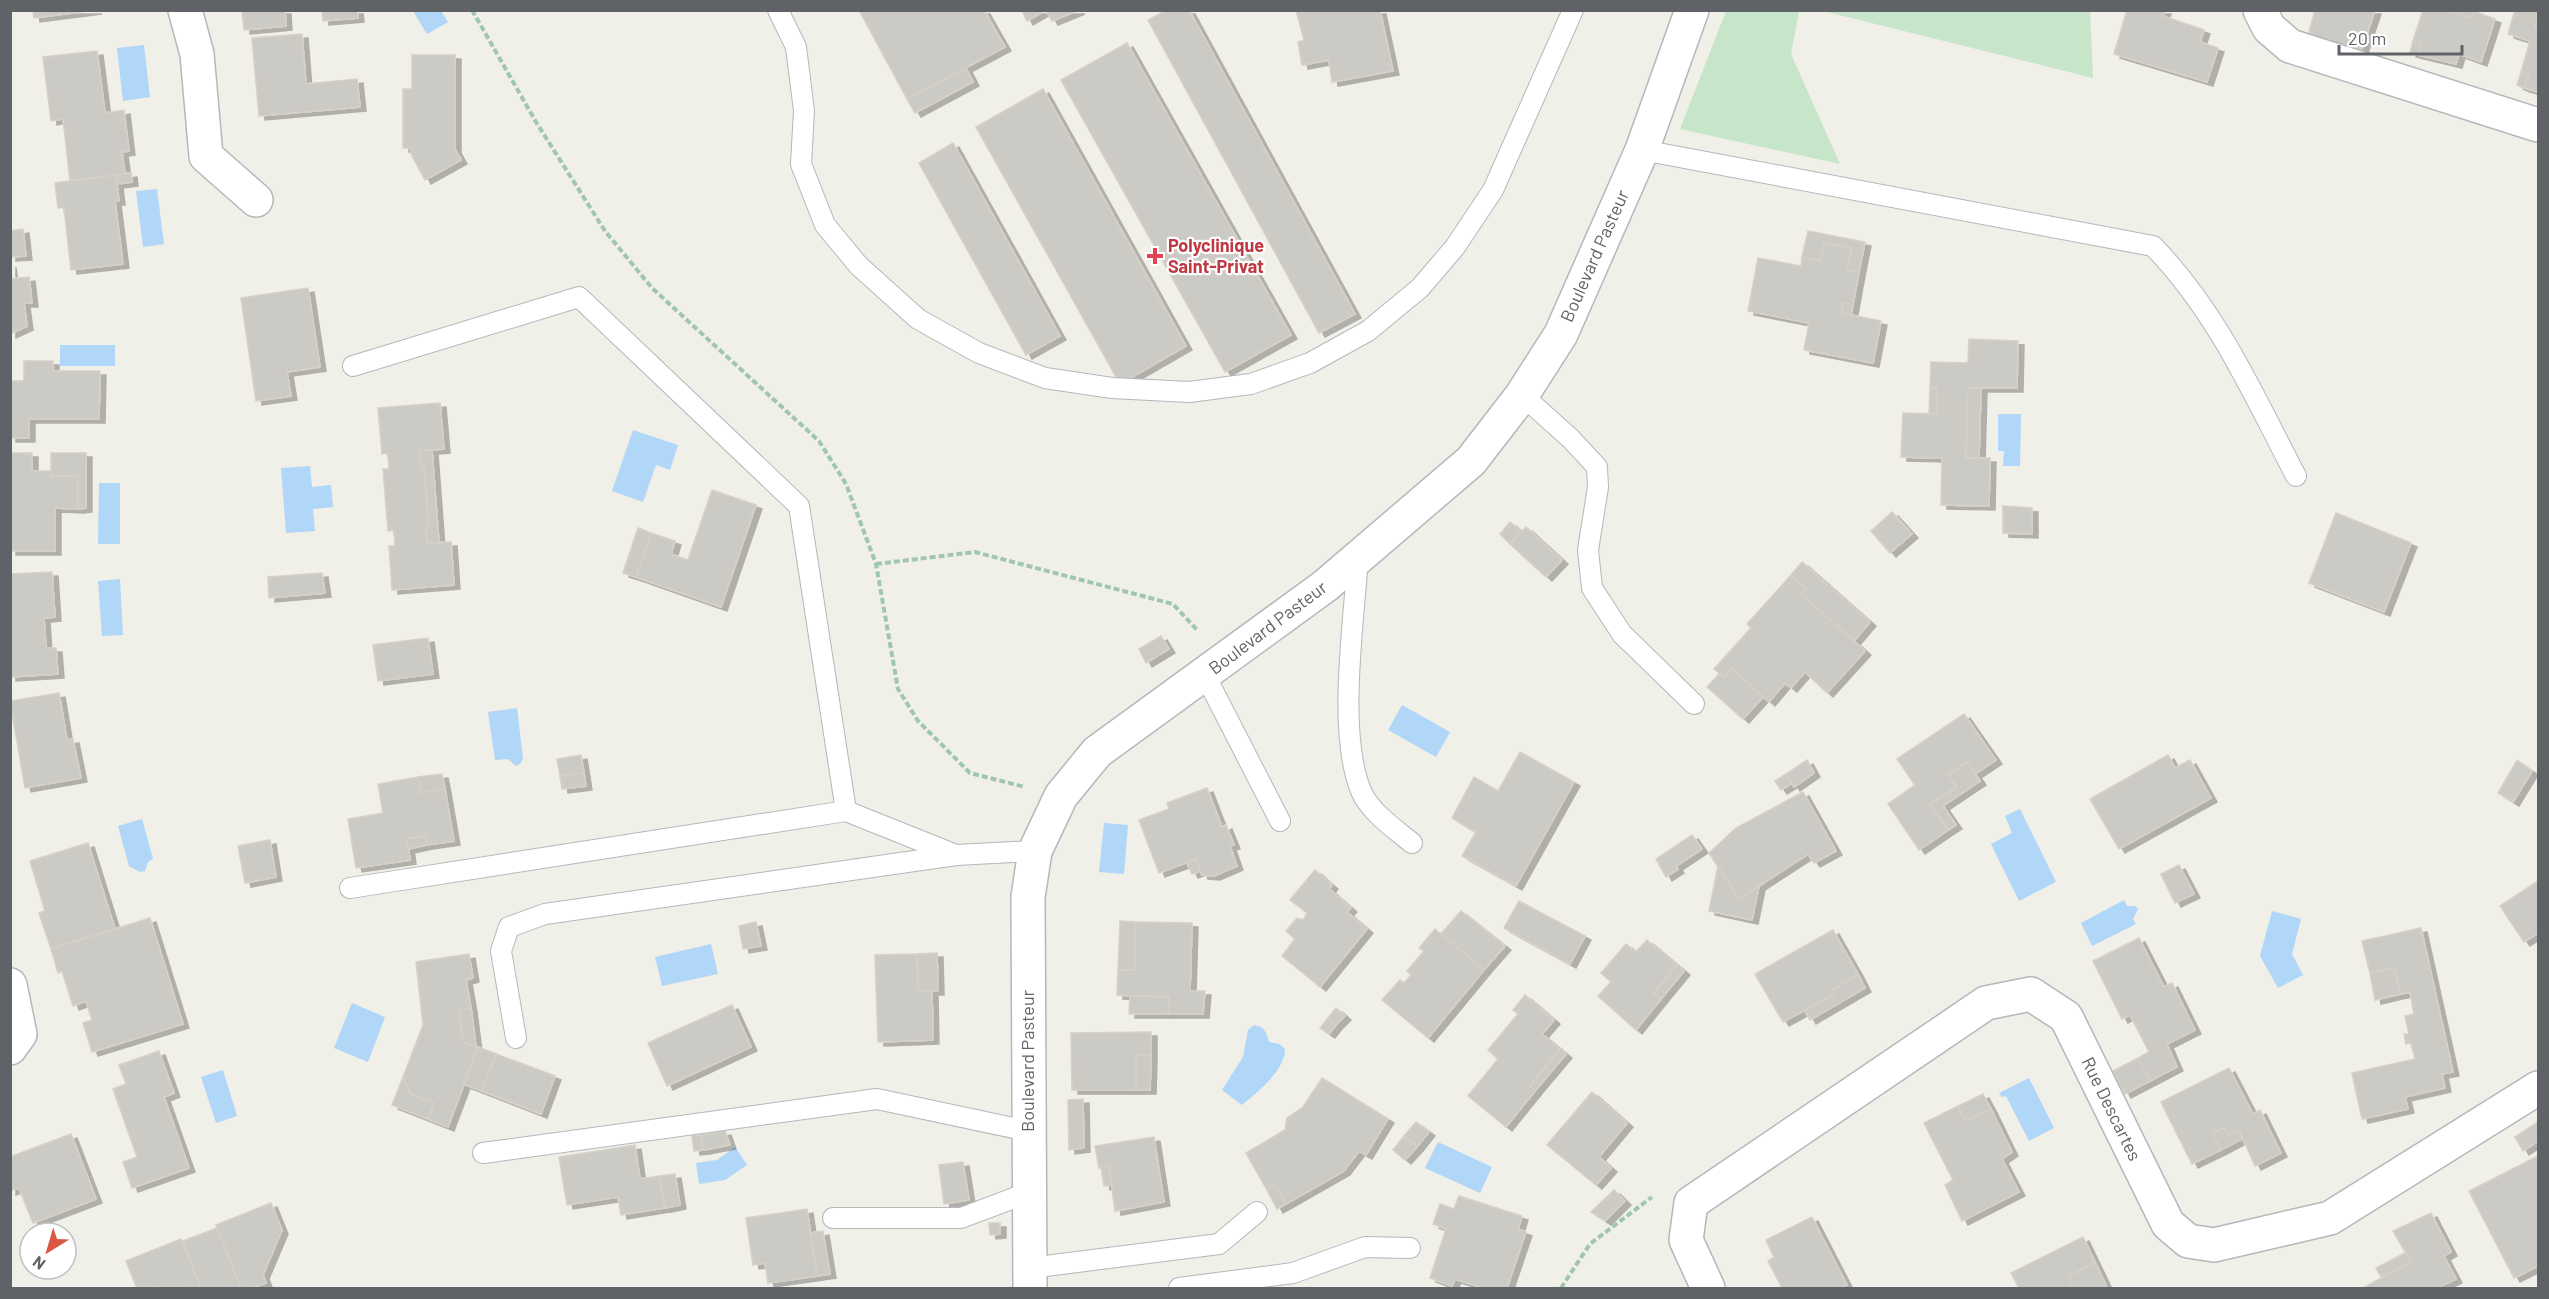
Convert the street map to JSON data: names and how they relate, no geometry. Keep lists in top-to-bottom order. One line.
{"streets":{"street":["Boulevard Pasteur","Rue Descartes"]},"places":{"health":["Polyclinique Saint-Privat"]},"scale_bar":"20 m","north":"bottom left"}
